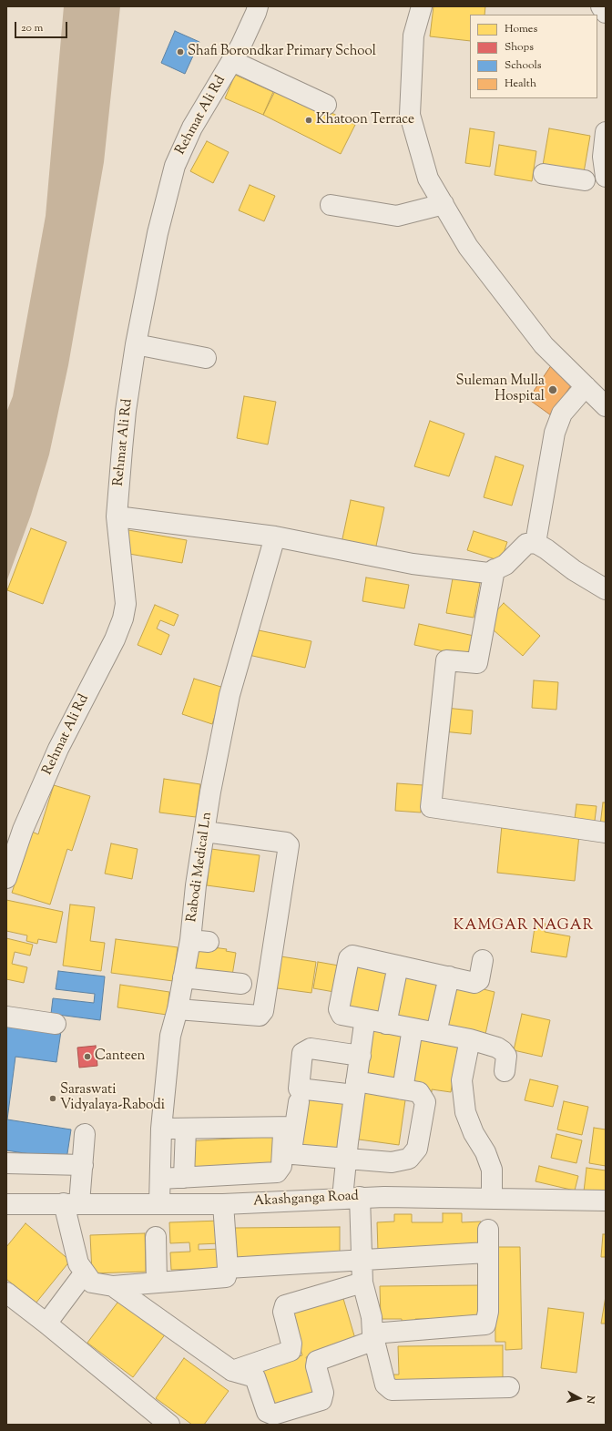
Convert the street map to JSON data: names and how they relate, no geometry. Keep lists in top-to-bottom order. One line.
{"streets":{"street":["Rehmat Ali Rd","Rabodi Medical Ln","Akashganga Road"]},"crossings":[["Rabodi Medical Ln","Akashganga Road"]],"districts":["KAMGAR NAGAR"],"places":["Shafi Borondkar Primary School","Khatoon Terrace","Suleman Mulla Hospital","Canteen","Saraswati Vidyalaya-Rabodi"],"legend":["Homes","Shops","Schools","Health"],"scale_bar":"20 m","north":"right"}
